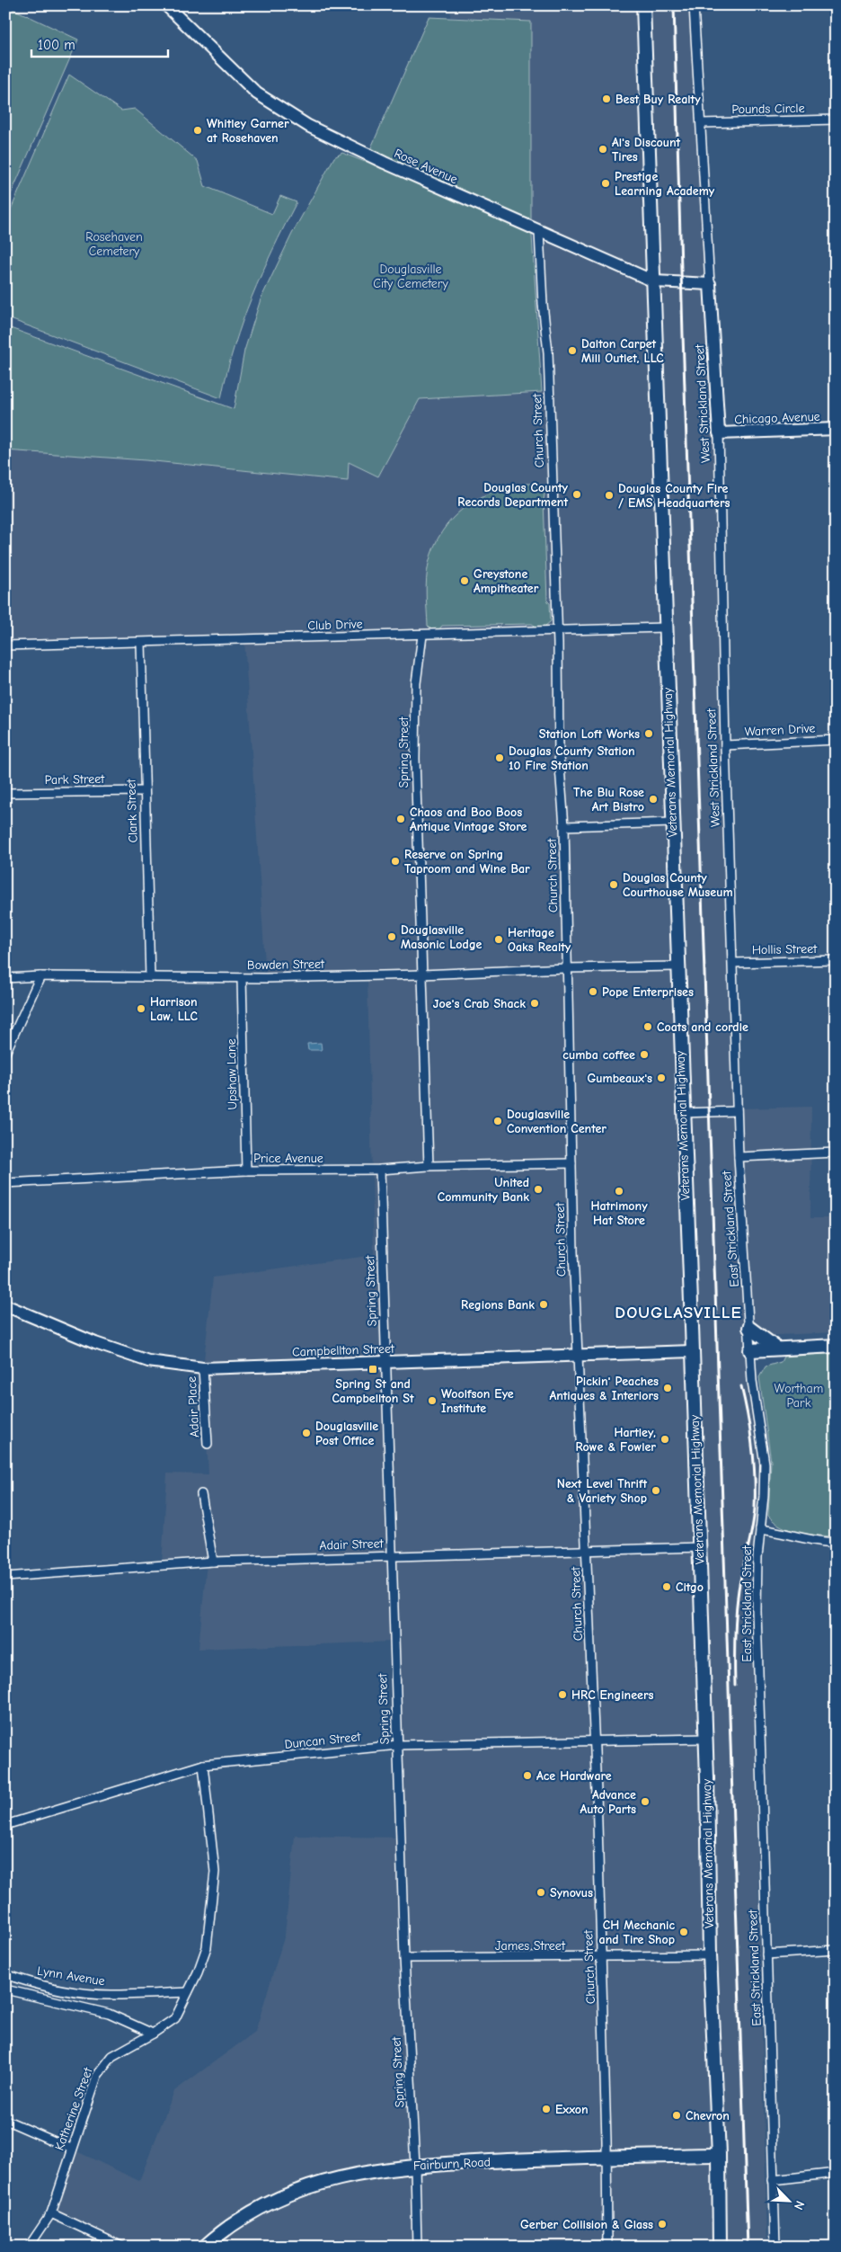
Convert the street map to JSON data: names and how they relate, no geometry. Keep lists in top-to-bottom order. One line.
{"streets":{"main road":["Veterans Memorial Highway","Fairburn Road"],"street":["Pounds Circle","Rose Avenue","West Strickland Street","Chicago Avenue","Church Street","Club Drive","Warren Drive","Spring Street","Park Street","Clark Street","Hollis Street","Bowden Street","Upshaw Lane","Price Avenue","East Strickland Street","Campbellton Street","Adair Place","Adair Street","Duncan Street","James Street","Lynn Avenue","Katherine Street"]},"crossings":[["Pounds Circle","West Strickland Street"],["Rose Avenue","West Strickland Street"],["Rose Avenue","Church Street"],["Rose Avenue","Veterans Memorial Highway"],["West Strickland Street","Chicago Avenue"],["West Strickland Street","Warren Drive"],["West Strickland Street","Hollis Street"],["West Strickland Street","East Strickland Street"],["Church Street","Club Drive"],["Church Street","Bowden Street"],["Church Street","Price Avenue"],["Church Street","Campbellton Street"],["Church Street","Adair Street"],["Church Street","Duncan Street"],["Church Street","James Street"],["Church Street","Fairburn Road"],["Club Drive","Spring Street"],["Club Drive","Veterans Memorial Highway"],["Club Drive","Clark Street"],["Spring Street","Bowden Street"],["Spring Street","Price Avenue"],["Spring Street","Campbellton Street"],["Spring Street","Adair Street"],["Spring Street","Duncan Street"],["Spring Street","James Street"],["Spring Street","Fairburn Road"],["Veterans Memorial Highway","Bowden Street"],["Veterans Memorial Highway","Campbellton Street"],["Veterans Memorial Highway","Adair Street"],["Veterans Memorial Highway","Duncan Street"],["Veterans Memorial Highway","James Street"],["Veterans Memorial Highway","Fairburn Road"],["Park Street","Clark Street"],["Clark Street","Bowden Street"],["Hollis Street","East Strickland Street"],["Bowden Street","Upshaw Lane"],["Upshaw Lane","Price Avenue"],["Campbellton Street","Adair Place"],["Duncan Street","Katherine Street"],["Lynn Avenue","Katherine Street"]],"districts":["DOUGLASVILLE"],"parks":["Rosehaven Cemetery","Douglasville City Cemetery","Wortham Park"],"places":{"other":["Best Buy Realty","Whitley Garner at Rosehaven","Al's Discount Tires","Prestige Learning Academy","Dalton Carpet Mill Outlet, LLC","Douglas County Records Department","Douglas County Fire / EMS Headquarters","Greystone Ampitheater","Station Loft Works","Douglas County Station 10 Fire Station","The Blu Rose Art Bistro","Chaos and Boo Boos Antique Vintage Store","Reserve on Spring Taproom and Wine Bar","Douglas County Courthouse Museum","Douglasville Masonic Lodge","Heritage Oaks Realty","Pope Enterprises","Joe's Crab Shack","Harrison Law, LLC","Coats and cordle","cumba coffee","Gumbeaux's","Douglasville Convention Center","United Community Bank","Hatrimony Hat Store","Regions Bank","Pickin' Peaches Antiques & Interiors","Woolfson Eye Institute","Douglasville Post Office","Hartley, Rowe & Fowler","Next Level Thrift & Variety Shop","Citgo","HRC Engineers","Ace Hardware","Advance Auto Parts","Synovus","CH Mechanic and Tire Shop","Exxon","Chevron","Gerber Collision & Glass"],"transit":["Spring St and Campbellton St"]},"scale_bar":"100 m","north":"bottom right"}
